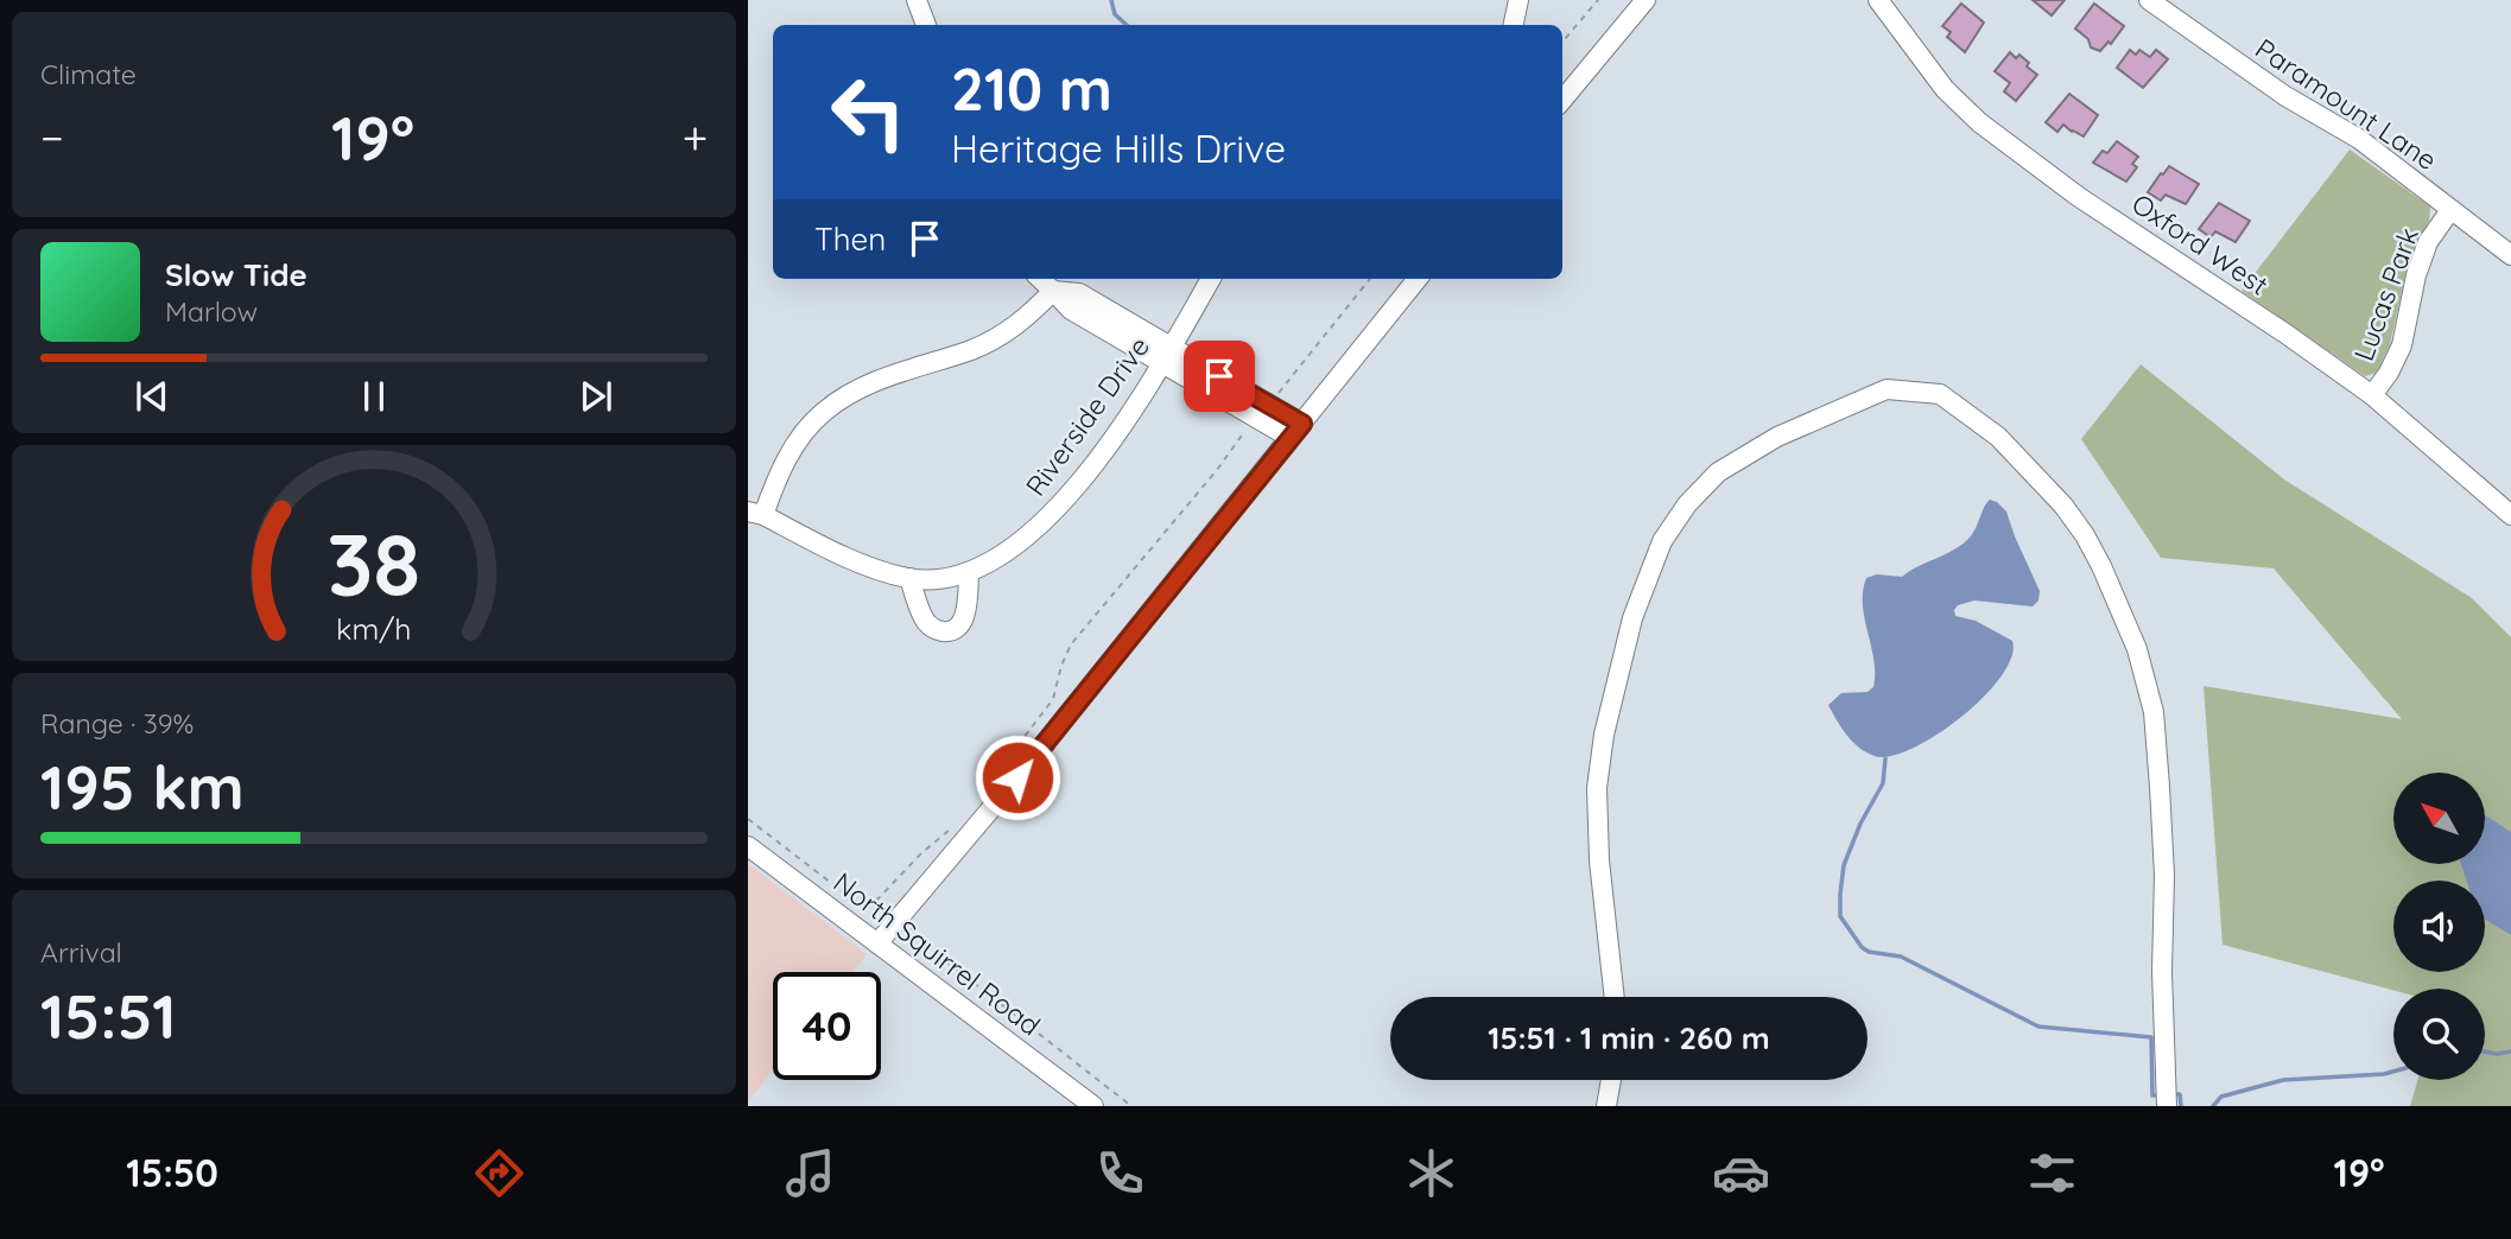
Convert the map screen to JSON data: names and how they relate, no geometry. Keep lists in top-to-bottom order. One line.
{"streets":{"street":["Paramount Lane","Oxford West","Lucas Park","Riverside Drive","North Squirrel Road"]},"crossings":[["Paramount Lane","Lucas Park"],["Oxford West","Lucas Park"]],"north":"top left","page":{"tile":["Climate",["Range · 39%","195 km"],["Arrival","15:51"]],"turn":["210 m","Heritage Hills Drive"],"heat":["−","19°","+"],"then":"Then","song":["Slow Tide","Marlow"],"limit":"40","trip":"15:51 · 1 min · 260 m","tabs":["15:50","19°"],"gauge":["38","km/h"]}}
